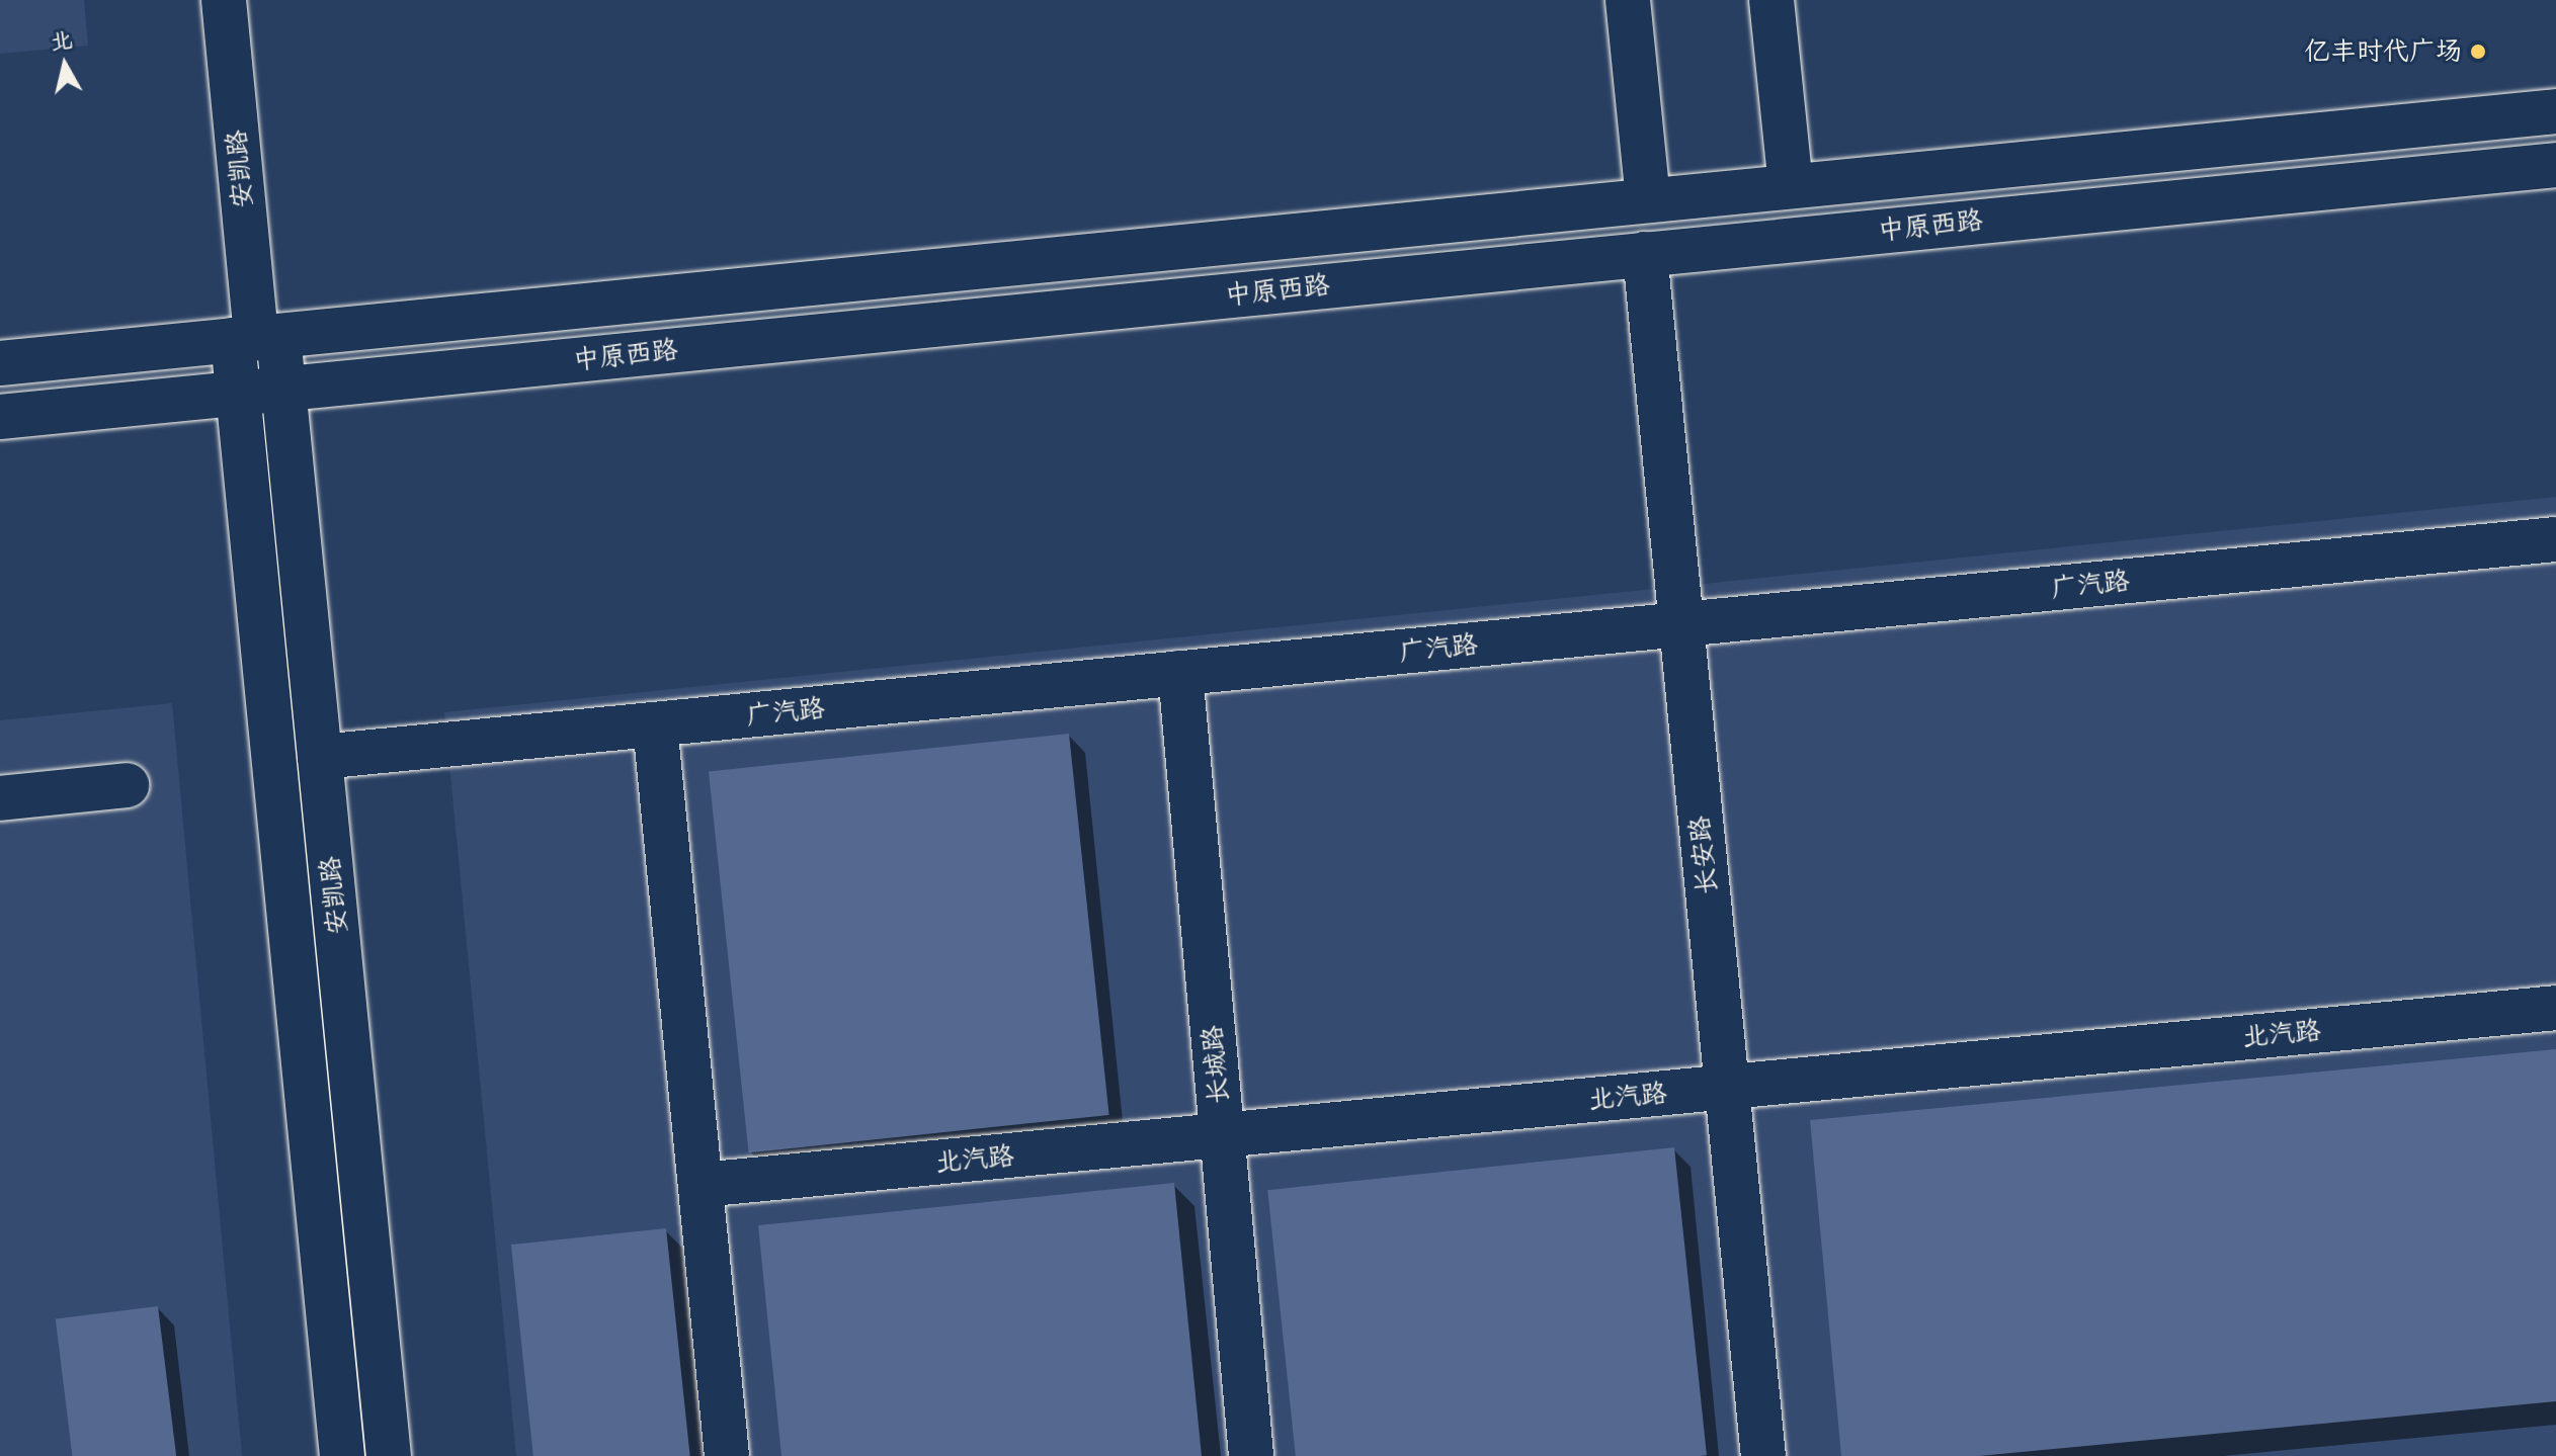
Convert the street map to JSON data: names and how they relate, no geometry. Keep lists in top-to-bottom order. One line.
{"streets":{"main road":["安凯路","中原西路","广汽路","长安路","北汽路","长城路"]},"crossings":[["安凯路","中原西路"],["安凯路","广汽路"],["中原西路","长安路"],["广汽路","长安路"],["广汽路","长城路"],["长安路","北汽路"],["北汽路","长城路"]],"places":["亿丰时代广场"],"north":"top"}
